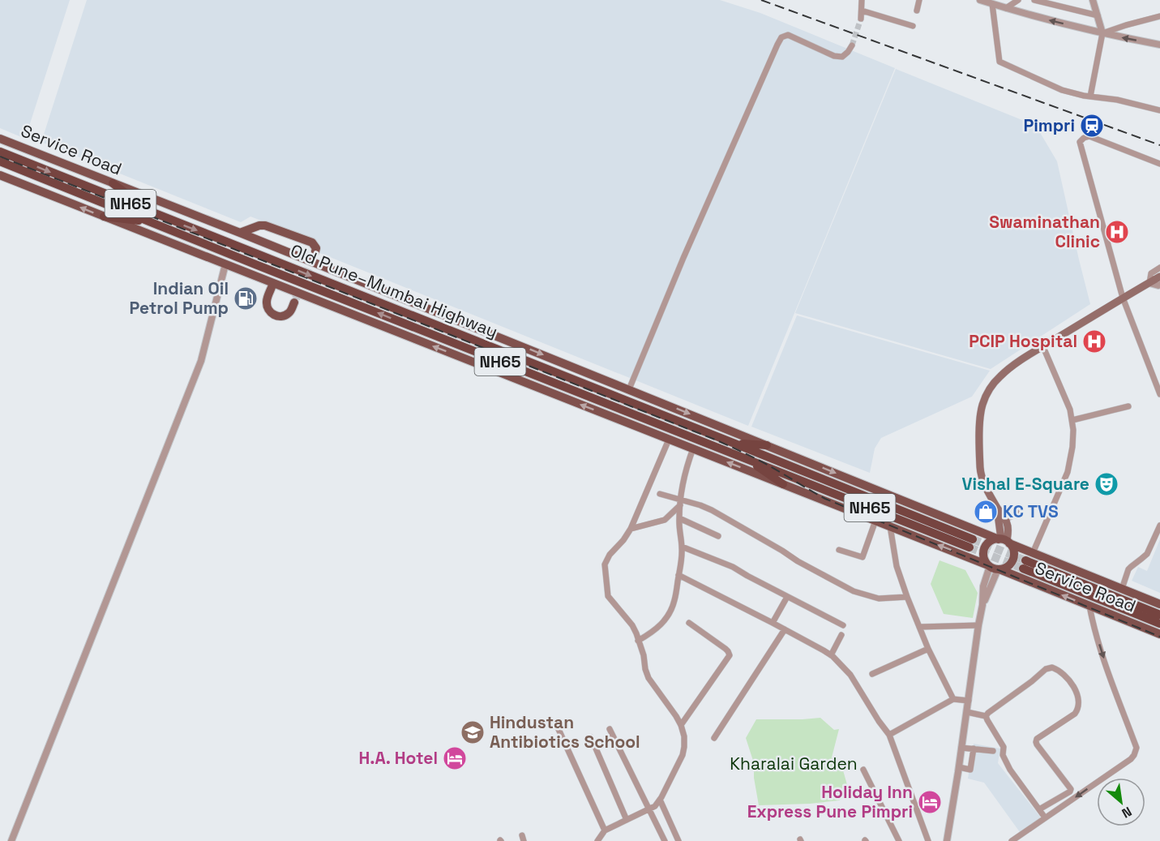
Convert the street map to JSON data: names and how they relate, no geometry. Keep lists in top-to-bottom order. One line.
{"streets":{"highway":["NH65","Old Pune–Mumbai Highway"],"main road":["Service Road"]},"crossings":[["NH65","Old Pune–Mumbai Highway"]],"parks":["Kharalai Garden"],"places":{"station":["Pimpri"],"hospital":["Swaminathan Clinic","PCIP Hospital"],"fuel station":["Indian Oil Petrol Pump"],"theatre":["Vishal E-Square"],"shop":["KC TVS"],"school or university":["Hindustan Antibiotics School"],"hotel":["H.A. Hotel","Holiday Inn Express Pune Pimpri"]},"north":"bottom right"}
